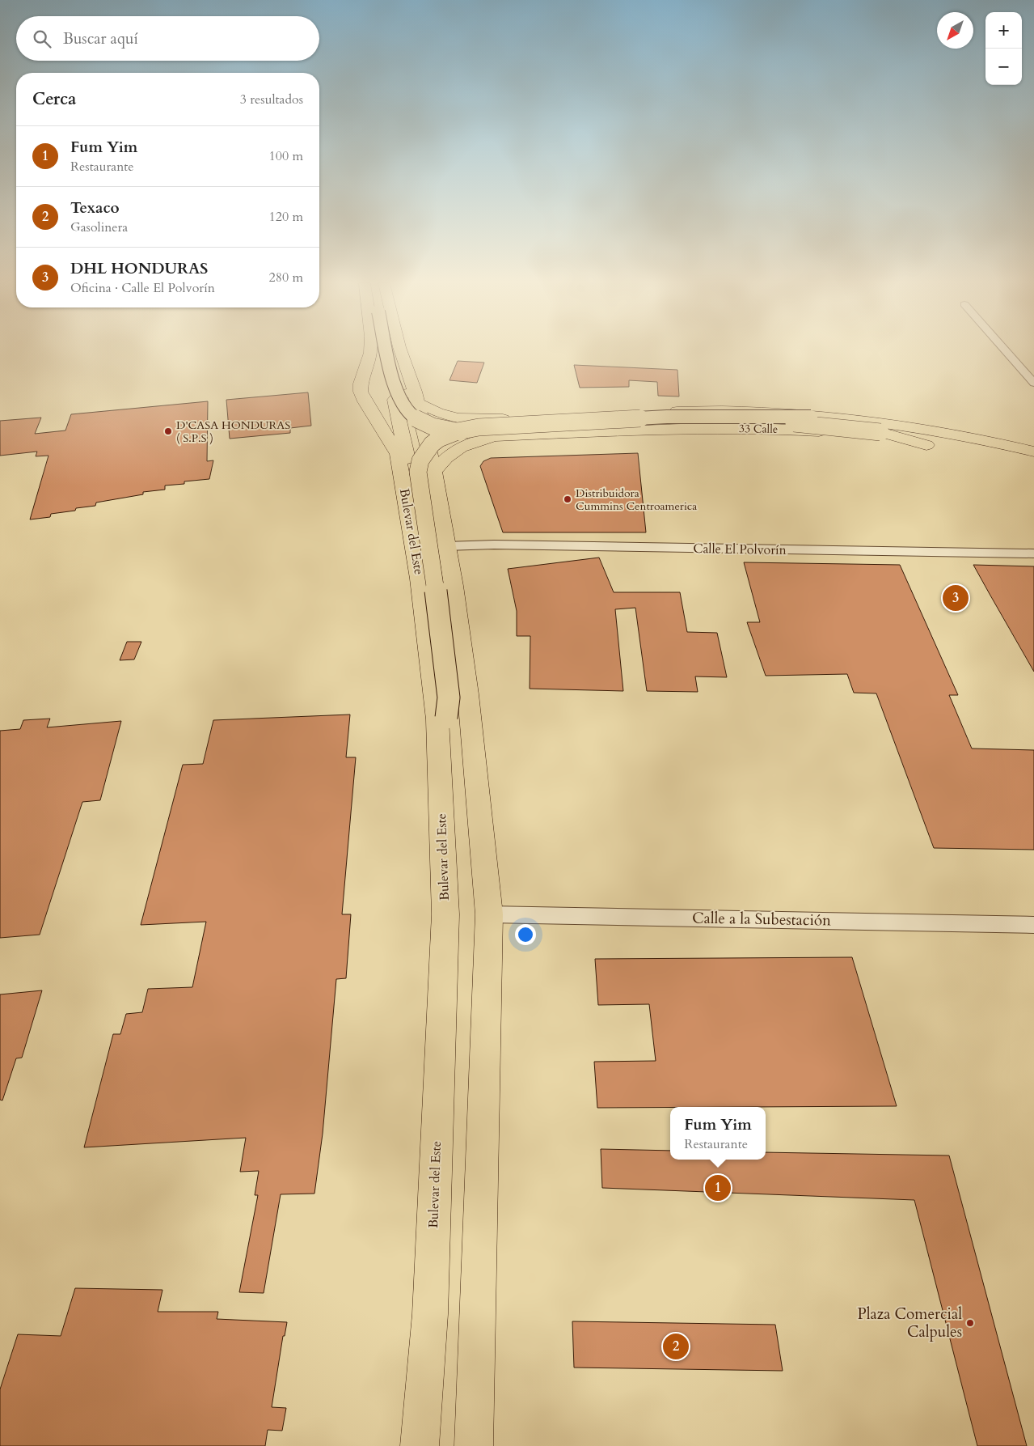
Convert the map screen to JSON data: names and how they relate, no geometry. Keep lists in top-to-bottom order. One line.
{"streets":{"main road":["33 Calle","Bulevar del Este"],"street":["Calle El Polvorín","Calle a la Subestación"]},"places":["D'CASA HONDURAS ( S.P.S )","Distribuidora Cummins Centroamerica","Plaza Comercial Calpules"],"north":"bottom left","page":{"map_buttons":["+","−"],"search":"Buscar aquí","heading":["Cerca","3 resultados"],"list":[{"mark":"1","name":"Fum Yim","note":"Restaurante","value":"100 m"},{"mark":"2","name":"Texaco","note":"Gasolinera","value":"120 m"},{"mark":"3","name":"DHL HONDURAS","note":"Oficina · Calle El Polvorín","value":"280 m"}],"pins":["3","1","2"],"popup":["Fum Yim","Restaurante"]}}
